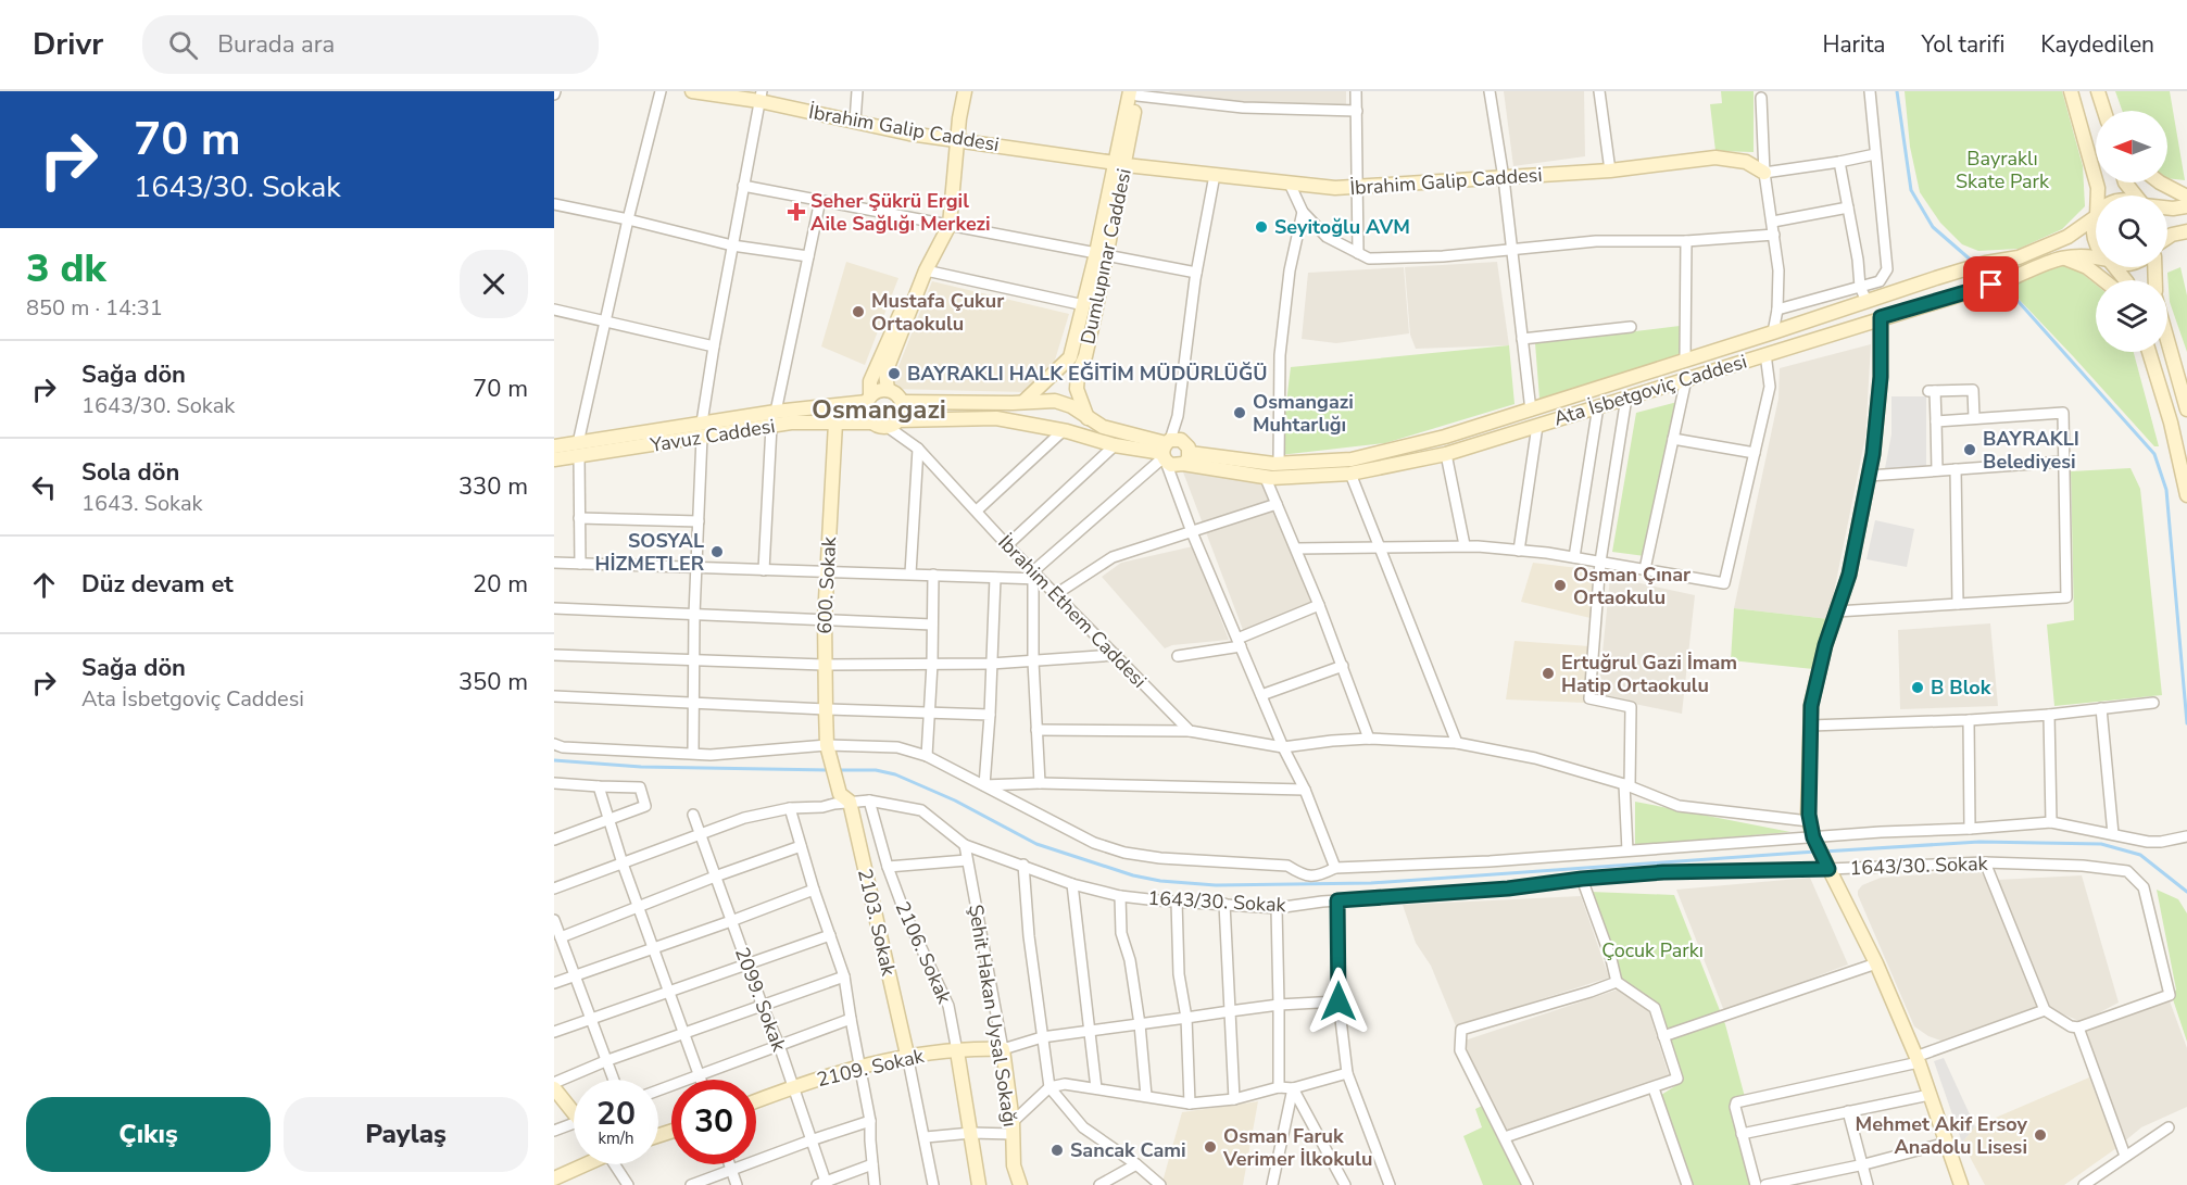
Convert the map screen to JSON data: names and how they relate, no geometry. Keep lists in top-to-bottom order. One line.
{"streets":{"main road":["İbrahim Galip Caddesi","Dumlupınar Caddesi","Ata İsbetgoviç Caddesi","Yavuz Caddesi","600. Sokak","2103. Sokak","2106. Sokak","Şehit Hakan Uysal Sokağı","2109. Sokak"],"street":["İbrahim Ethem Caddesi","1643/30. Sokak","2099. Sokak"]},"crossings":[["İbrahim Galip Caddesi","Dumlupınar Caddesi"],["Yavuz Caddesi","600. Sokak"],["Yavuz Caddesi","İbrahim Ethem Caddesi"],["600. Sokak","2103. Sokak"],["1643/30. Sokak","2103. Sokak"],["1643/30. Sokak","2106. Sokak"],["1643/30. Sokak","2099. Sokak"],["1643/30. Sokak","Şehit Hakan Uysal Sokağı"],["2103. Sokak","2109. Sokak"],["2106. Sokak","2109. Sokak"],["2099. Sokak","2109. Sokak"],["Şehit Hakan Uysal Sokağı","2109. Sokak"]],"districts":["Osmangazi"],"parks":["Bayraklı Skate Park","Çocuk Parkı"],"places":{"health":["Seher Şükrü Ergil Aile Sağlığı Merkezi"],"other":["Seyitoğlu AVM","Mustafa Çukur Ortaokulu","BAYRAKLI HALK EĞİTİM MÜDÜRLÜĞÜ","Osmangazi Muhtarlığı","BAYRAKLI Belediyesi","SOSYAL HİZMETLER","Osman Çınar Ortaokulu","Ertuğrul Gazi İmam Hatip Ortaokulu","B Blok","Mehmet Akif Ersoy Anadolu Lisesi","Osman Faruk Verimer İlkokulu","Sancak Cami"]},"north":"left","page":{"header":"Drivr","search":"Burada ara","nav":["Harita","Yol tarifi","Kaydedilen"],"turn":["70 m","1643/30. Sokak"],"heading":["3 dk","850 m · 14:31"],"list":[{"name":"Sağa dön","note":"1643/30. Sokak","value":"70 m"},{"name":"Sola dön","note":"1643. Sokak","value":"330 m"},{"name":"Düz devam et","value":"20 m"},{"name":"Sağa dön","note":"Ata İsbetgoviç Caddesi","value":"350 m"}],"speed":"20 km/h","limit":"30","buttons":["Çıkış","Paylaş"]}}
